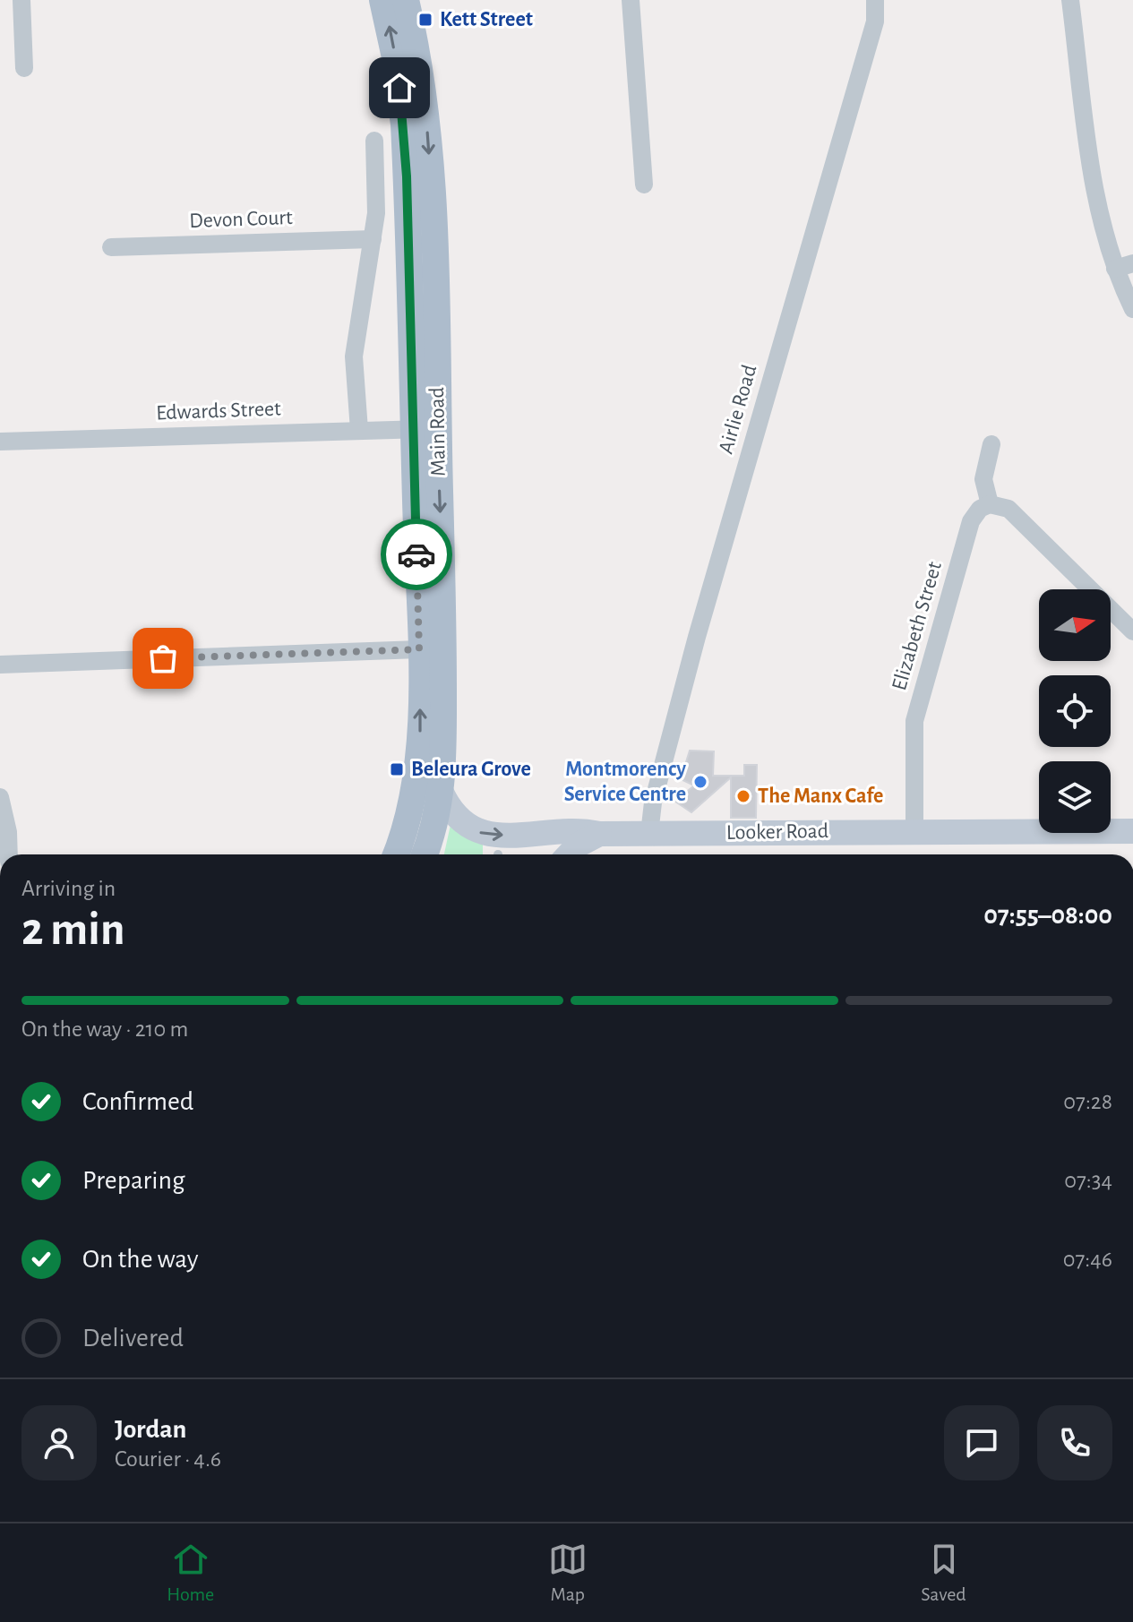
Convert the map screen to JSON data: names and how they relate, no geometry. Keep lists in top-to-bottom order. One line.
{"streets":{"main road":["Main Road"],"street":["Devon Court","Airlie Road","Edwards Street","Elizabeth Street","Looker Road"]},"crossings":[["Airlie Road","Looker Road"],["Edwards Street","Main Road"],["Main Road","Looker Road"],["Elizabeth Street","Looker Road"]],"places":{"transit":["Kett Street","Beleura Grove"],"other":["Montmorency Service Centre","The Manx Cafe"]},"north":"right","page":{"heading":["2 min","Arriving in","07:55–08:00"],"panel":["Jordan","Courier · 4.6"],"bar":"On the way · 210 m","list":[["Confirmed","07:28"],["Preparing","07:34"],["On the way","07:46"],"Delivered"],"tabs":["Home","Map","Saved"]}}
